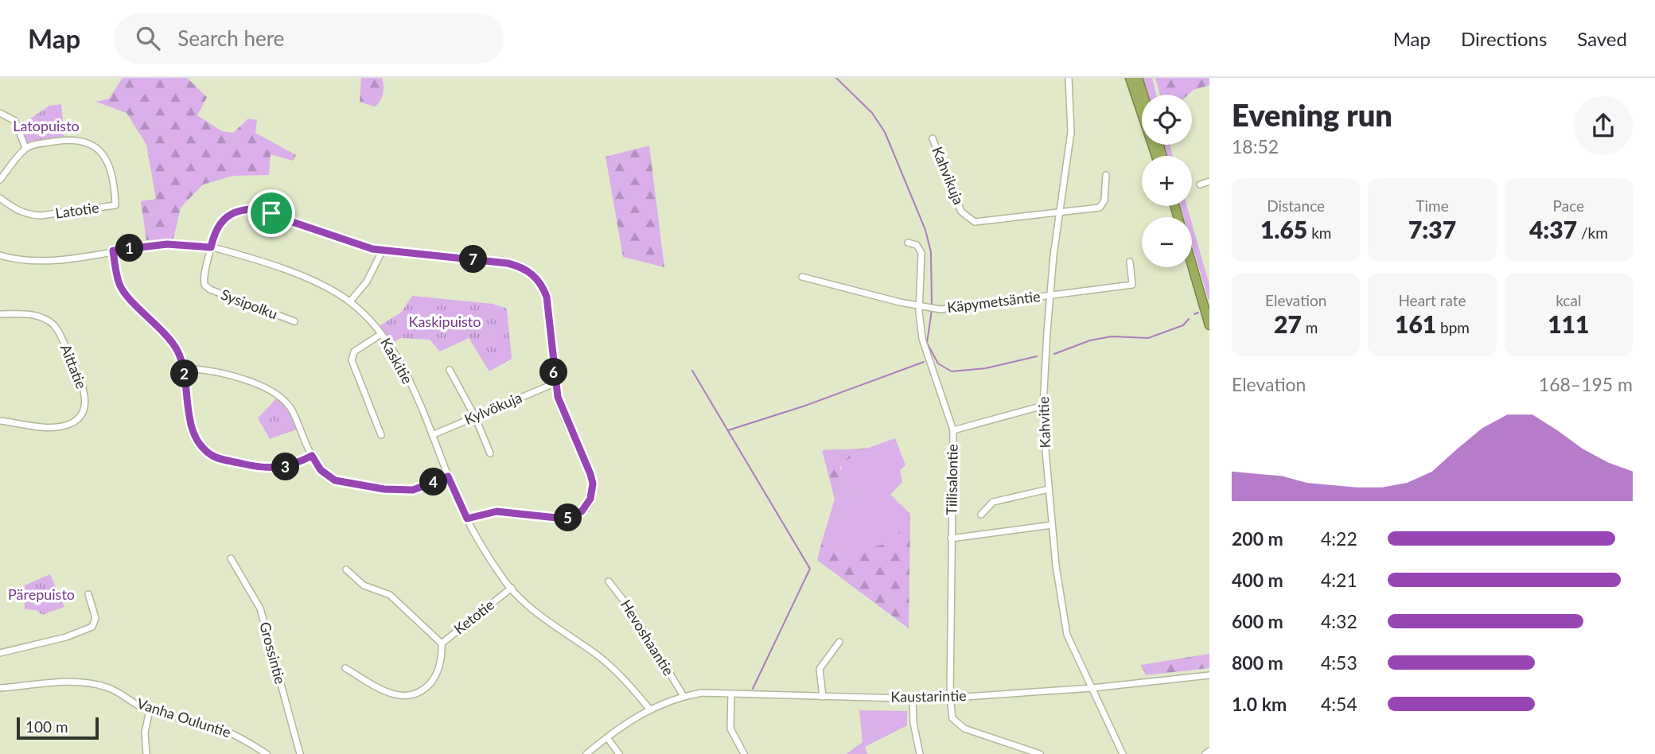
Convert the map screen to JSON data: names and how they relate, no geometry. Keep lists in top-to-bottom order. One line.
{"streets":{"street":["Kahvikuja","Latotie","Käpymetsäntie","Sysipolku","Kaskitie","Aittatie","Kylvökuja","Kahvitie","Tiilisalontie","Ketotie","Hevoshaantie","Grossintie","Kaustarintie","Vanha Ouluntie"]},"crossings":[["Kahvikuja","Kahvitie"],["Käpymetsäntie","Kahvitie"],["Käpymetsäntie","Tiilisalontie"],["Sysipolku","Kaskitie"],["Kaskitie","Kylvökuja"],["Kaskitie","Ketotie"],["Kaskitie","Kaustarintie"],["Kahvitie","Kaustarintie"],["Tiilisalontie","Kaustarintie"],["Hevoshaantie","Kaustarintie"]],"parks":["Latopuisto","Kaskipuisto","Pärepuisto"],"scale_bar":"100 m","page":{"header":"Map","search":"Search here","nav":["Map","Directions","Saved"],"heading":["Evening run","18:52"],"map_buttons":["+","−"],"stats":[["Distance","1.65 km"],["Time","7:37"],["Pace","4:37 /km"],["Elevation","27 m"],["Heart rate","161 bpm"],["kcal","111"]],"pins":["1","7","6","2","3","4","5"],"chart":["Elevation","168–195 m"],"list":[{"name":"200 m","note":"4:22"},{"name":"400 m","note":"4:21"},{"name":"600 m","note":"4:32"},{"name":"800 m","note":"4:53"},{"name":"1.0 km","note":"4:54"}],"scale":"100 m"}}
